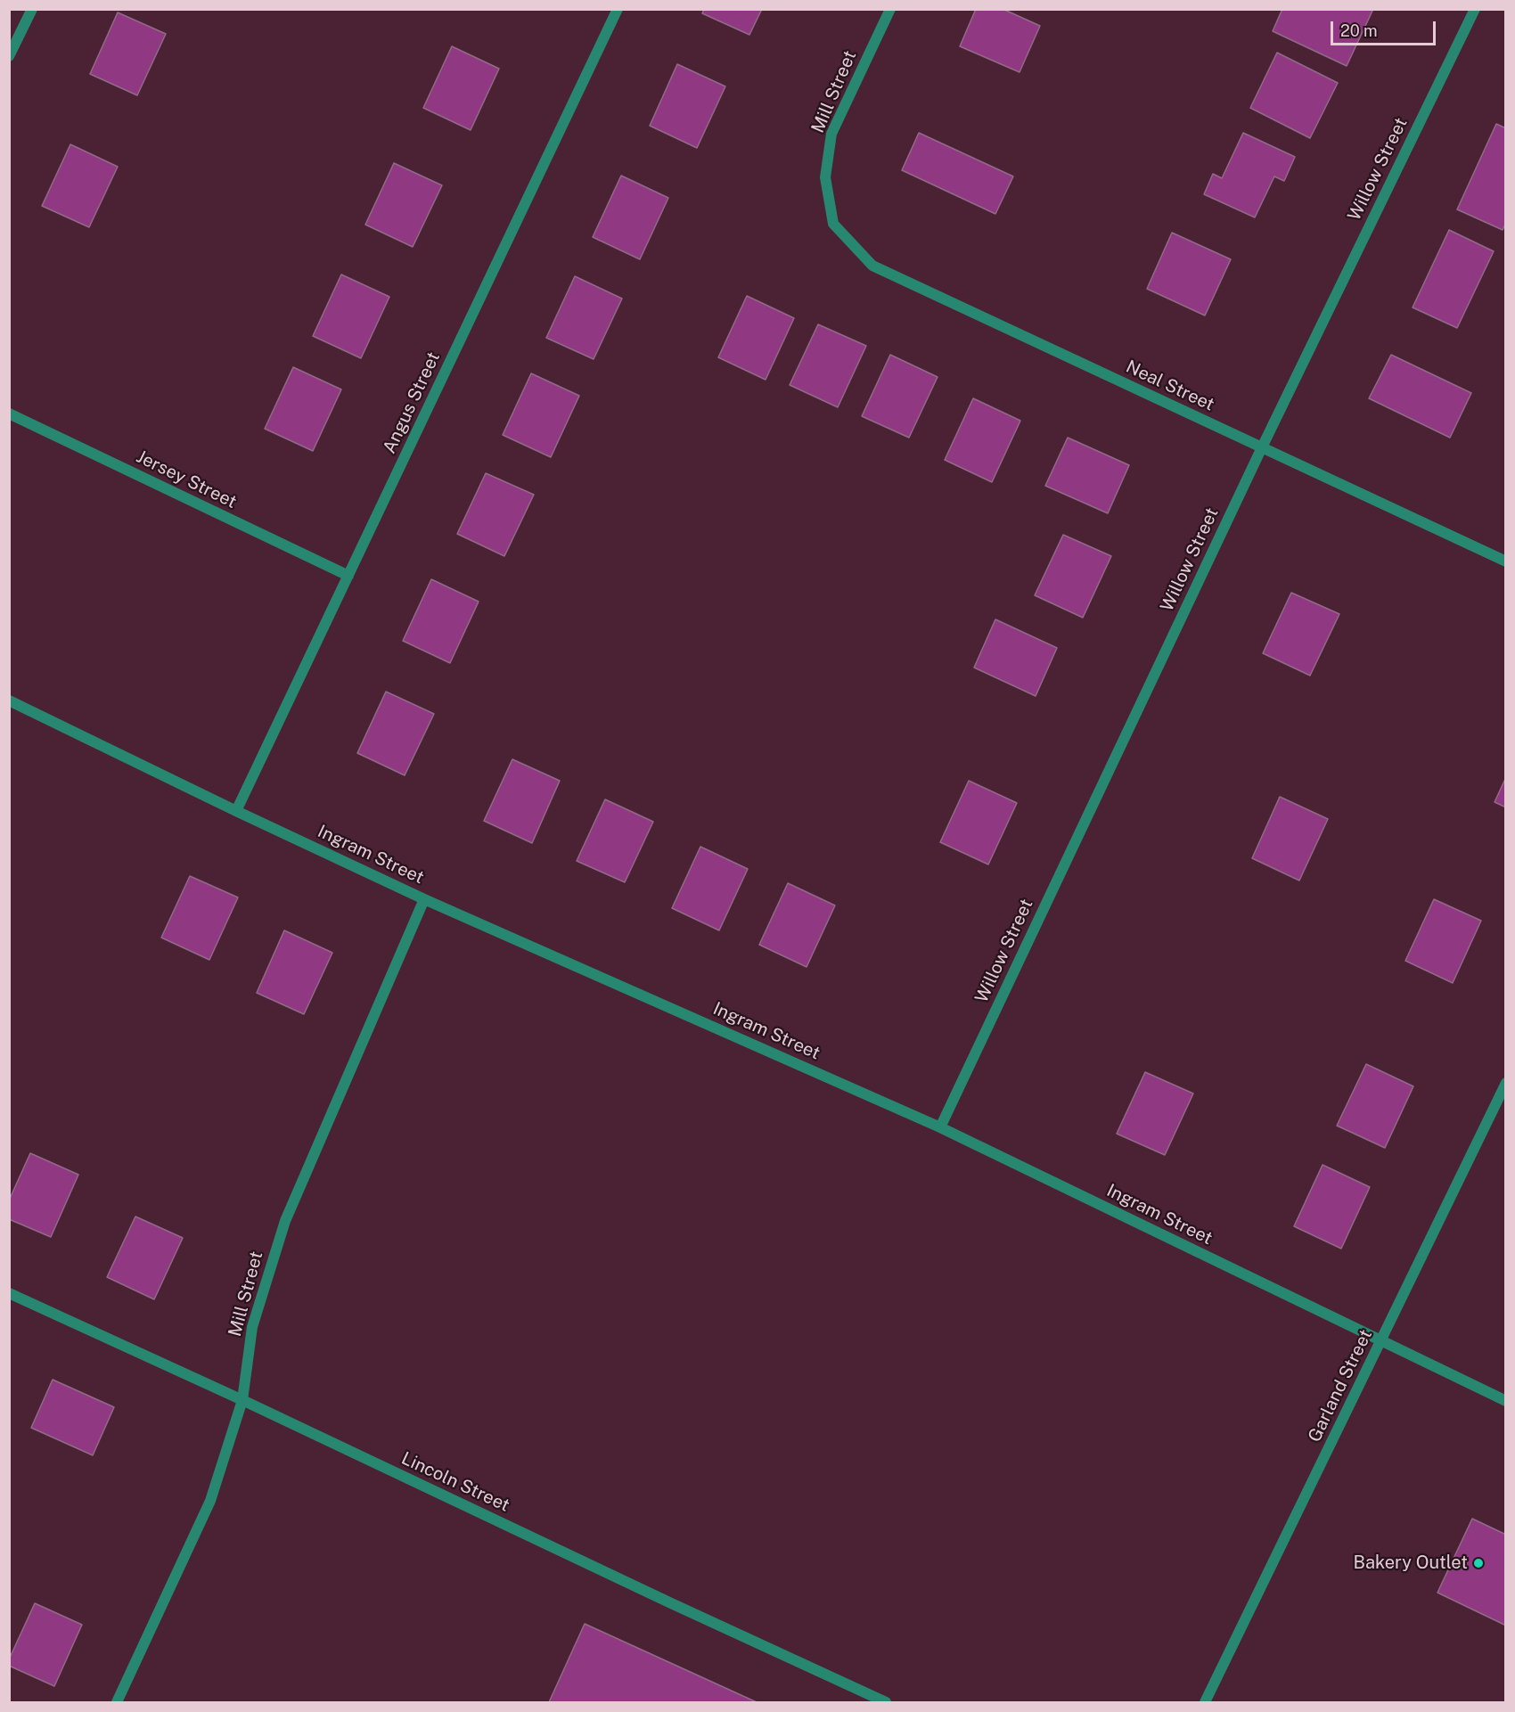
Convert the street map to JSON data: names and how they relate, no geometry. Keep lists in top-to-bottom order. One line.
{"streets":{"street":["Mill Street","Willow Street","Neal Street","Angus Street","Jersey Street","Ingram Street","Garland Street","Lincoln Street"]},"crossings":[["Mill Street","Neal Street"],["Mill Street","Ingram Street"],["Mill Street","Lincoln Street"],["Willow Street","Neal Street"],["Willow Street","Ingram Street"],["Angus Street","Jersey Street"],["Angus Street","Ingram Street"],["Ingram Street","Garland Street"]],"places":["Bakery Outlet"],"scale_bar":"20 m"}
